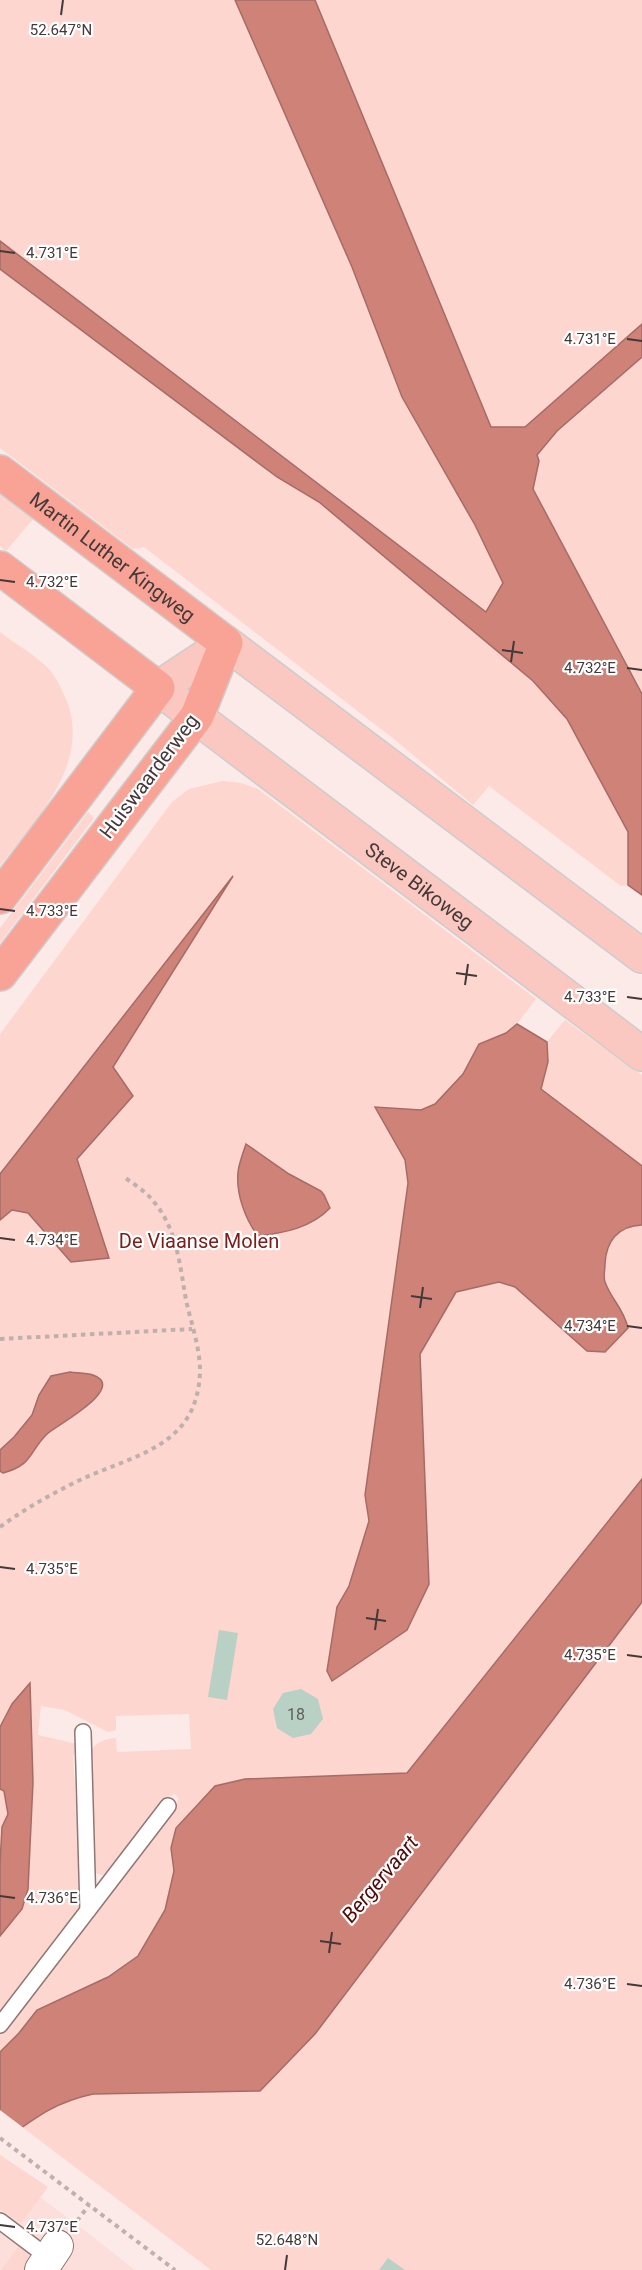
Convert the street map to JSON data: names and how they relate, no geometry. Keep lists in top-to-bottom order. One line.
{"streets":{"highway":["Martin Luther Kingweg","Huiswaarderweg"],"main road":["Steve Bikoweg"]},"crossings":[["Martin Luther Kingweg","Huiswaarderweg"],["Huiswaarderweg","Steve Bikoweg"]],"water":["Bergervaart"],"parks":["De Viaanse Molen"],"house_numbers":["18"],"coordinates":["52.647°N","4.731°E","4.732°E","4.733°E","4.734°E","4.735°E","4.736°E","4.737°E","52.648°N"]}
